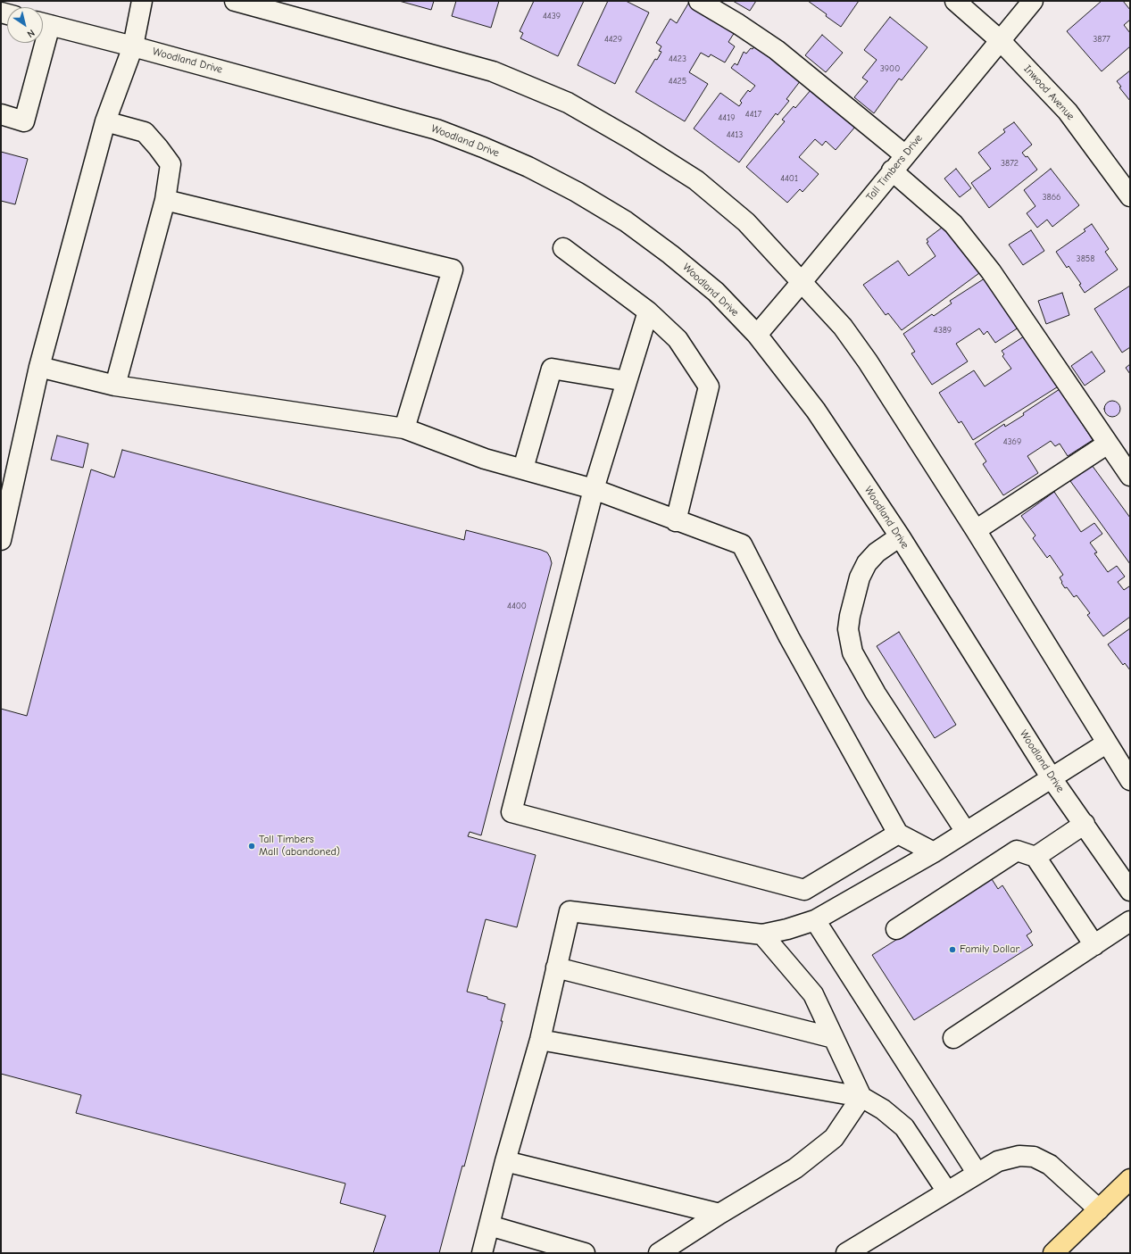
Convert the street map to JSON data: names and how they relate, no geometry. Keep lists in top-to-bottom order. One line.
{"streets":{"street":["Woodland Drive","Inwood Avenue","Tall Timbers Drive"]},"crossings":[["Woodland Drive","Tall Timbers Drive"],["Inwood Avenue","Tall Timbers Drive"]],"places":["Tall Timbers Mall (abandoned)","Family Dollar"],"house_numbers":["4439","4429","3877","4423","3900","4425","4417","4419","4413","3872","4401","3866","3858","4389","4369","4400"],"north":"bottom right"}
